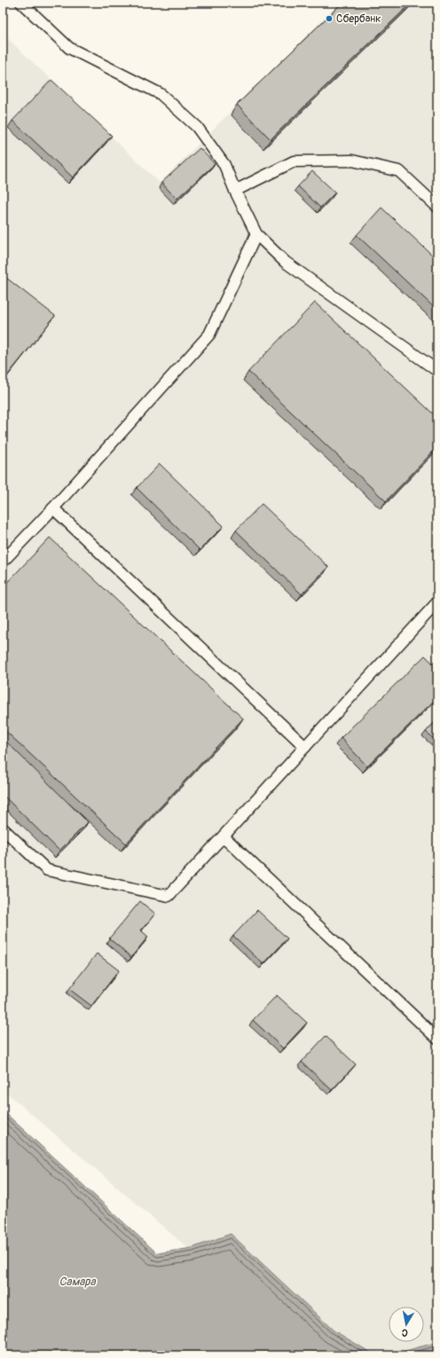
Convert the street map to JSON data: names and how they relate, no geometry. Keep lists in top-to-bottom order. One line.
{"water":["Самара"],"places":["Сбербанк"],"north":"bottom"}
